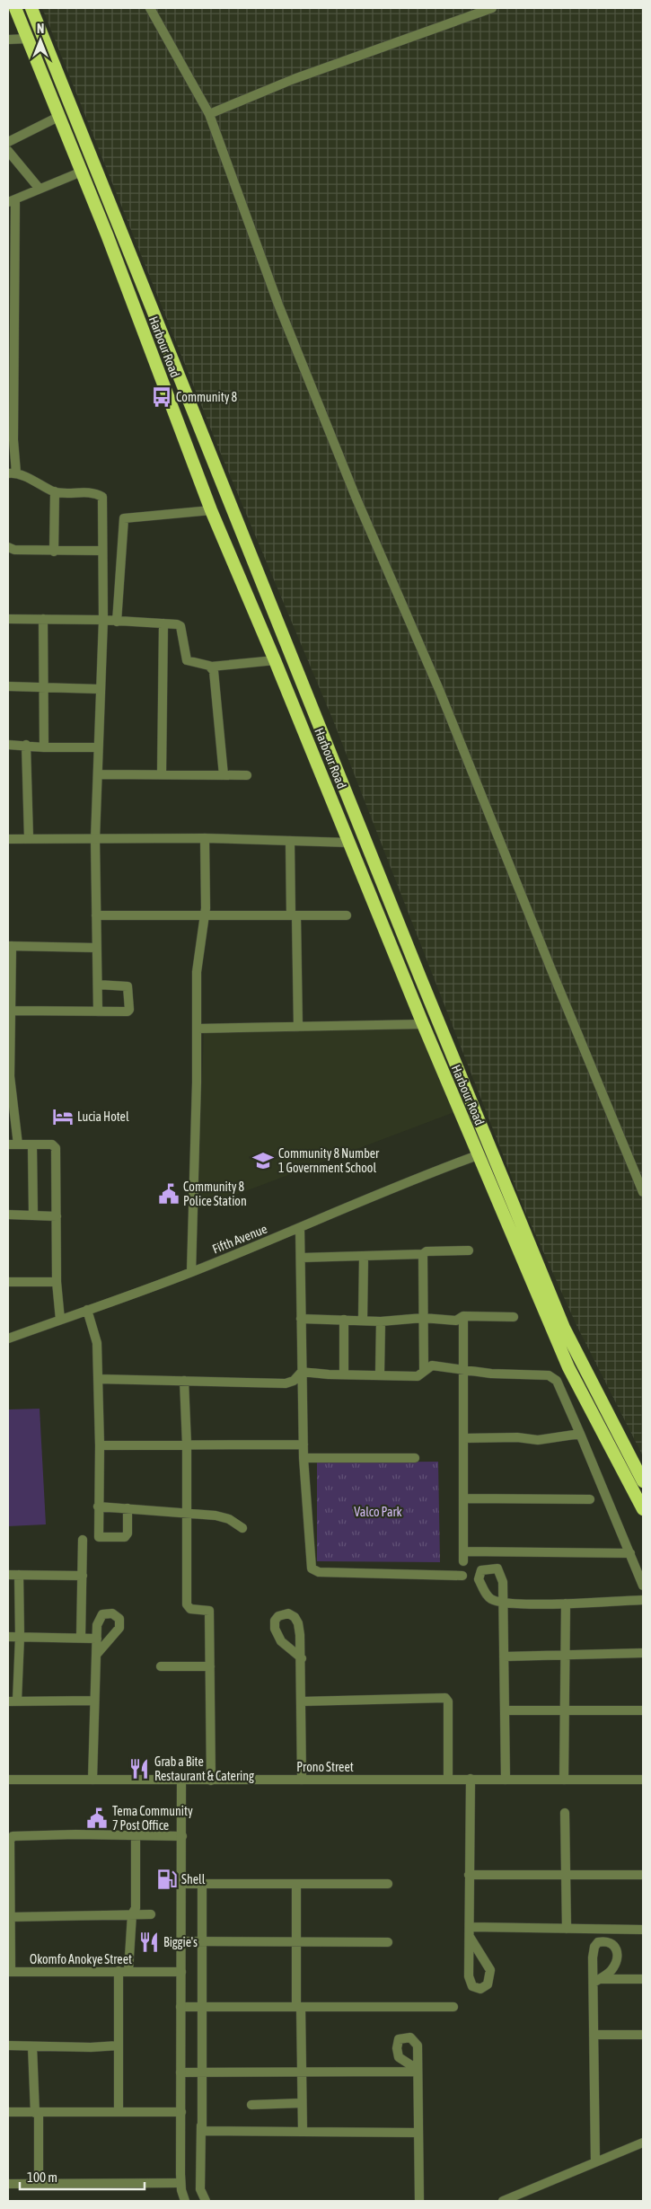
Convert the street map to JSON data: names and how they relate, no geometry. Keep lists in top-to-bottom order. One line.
{"streets":{"highway":["Harbour Road"],"street":["Fifth Avenue","Prono Street","Okomfo Anokye Street"]},"crossings":[["Harbour Road","Fifth Avenue"]],"parks":["Valco Park"],"places":{"bus stop":["Community 8"],"hotel":["Lucia Hotel"],"school or university":["Community 8 Number 1 Government School"],"public building":["Community 8 Police Station","Tema Community 7 Post Office"],"restaurant":["Grab a Bite Restaurant & Catering","Biggie's"],"fuel station":["Shell"]},"scale_bar":"100 m","north":"top"}
